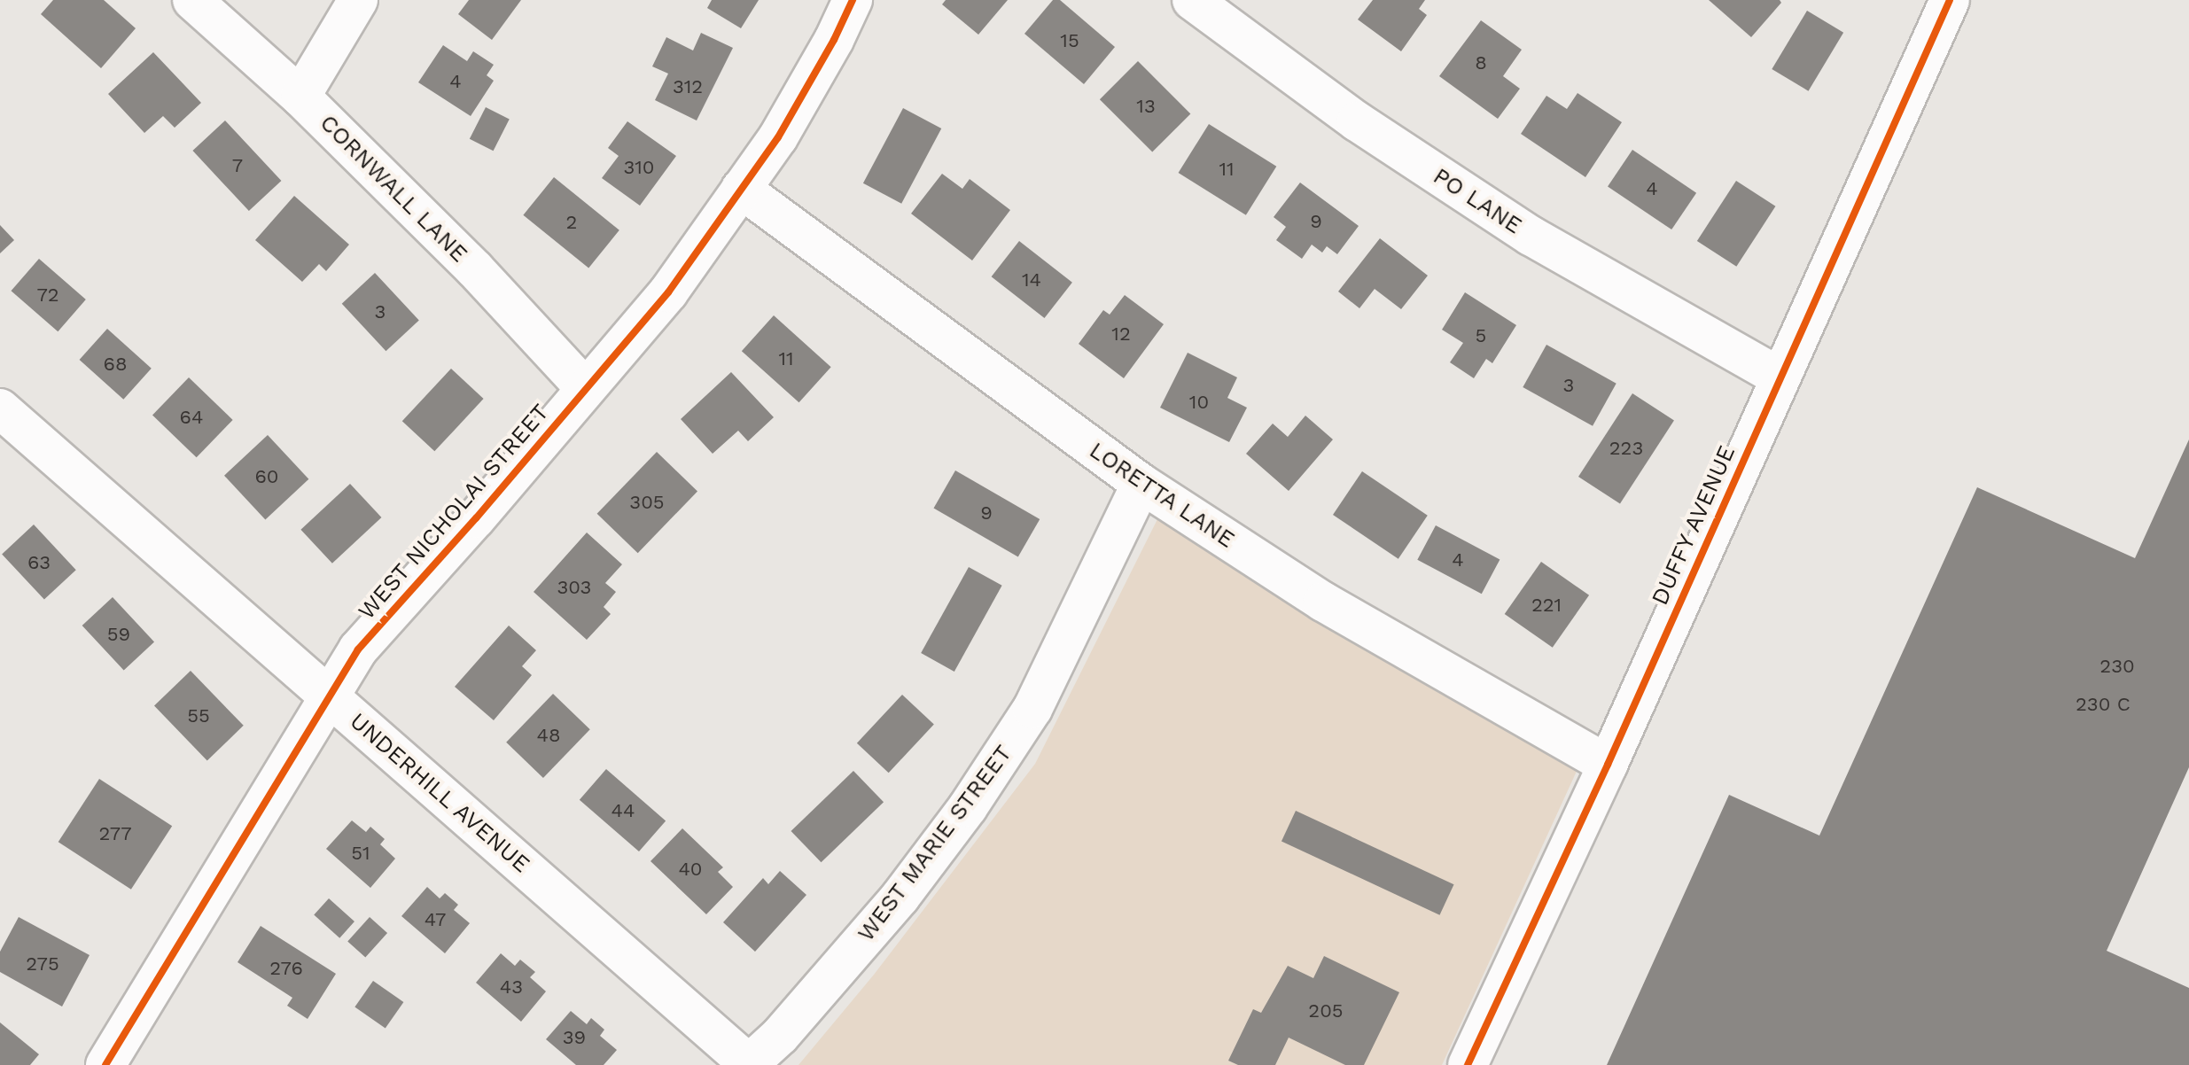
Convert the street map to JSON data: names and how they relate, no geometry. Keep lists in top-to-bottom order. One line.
{"streets":{"street":["CORNWALL LANE","PO LANE","LORETTA LANE","WEST NICHOLAI STREET","DUFFY AVENUE","UNDERHILL AVENUE","WEST MARIE STREET"]},"crossings":[["CORNWALL LANE","WEST NICHOLAI STREET"],["PO LANE","DUFFY AVENUE"],["LORETTA LANE","WEST NICHOLAI STREET"],["LORETTA LANE","DUFFY AVENUE"],["LORETTA LANE","WEST MARIE STREET"],["WEST NICHOLAI STREET","UNDERHILL AVENUE"],["UNDERHILL AVENUE","WEST MARIE STREET"]],"house_numbers":["15","8","4","312","13","7","310","11","4","9","2","14","72","3","12","5","11","68","3","10","64","223","60","305","9","4","63","303","221","59","230","230 C","55","48","44","277","51","40","47","275","276","43","205","39"]}
